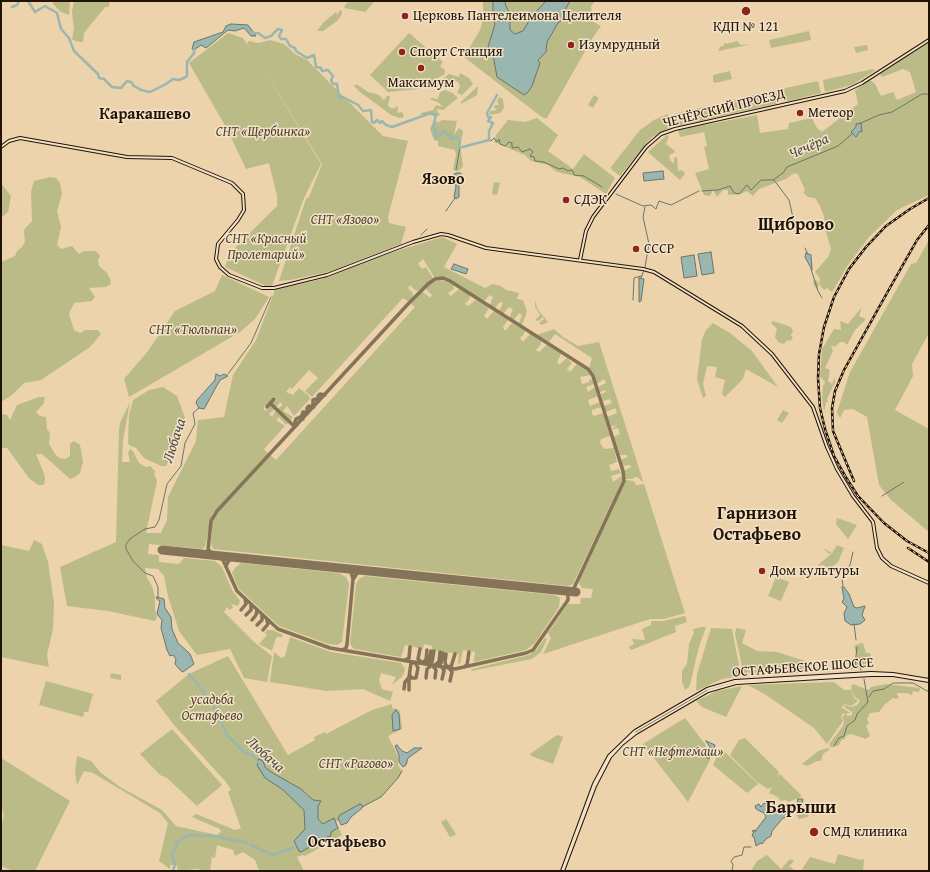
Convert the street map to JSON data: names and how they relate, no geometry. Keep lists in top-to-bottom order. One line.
{"streets":{"main road":["ЧЕЧЁРСКИЙ ПРОЕЗД","ОСТАФЬЕВСКОЕ ШОССЕ"]},"districts":["Каракашево","Язово","Щиброво","Гарнизон Остафьево","Барыши","Остафьево"],"water":["Чечёра","Любача"],"parks":["СНТ «Щербинка»","СНТ «Язово»","СНТ «Красный Пролетарий»","СНТ «Тюльпан»","усадьба Остафьево","СНТ «Нефтемаш»","СНТ «Рагово»"],"places":["КДП № 121","Церковь Пантелеимона Целителя","Изумрудный","Спорт Станция","Максимум","Метеор","СДЭК","СССР","Дом культуры","СМД клиника"]}
